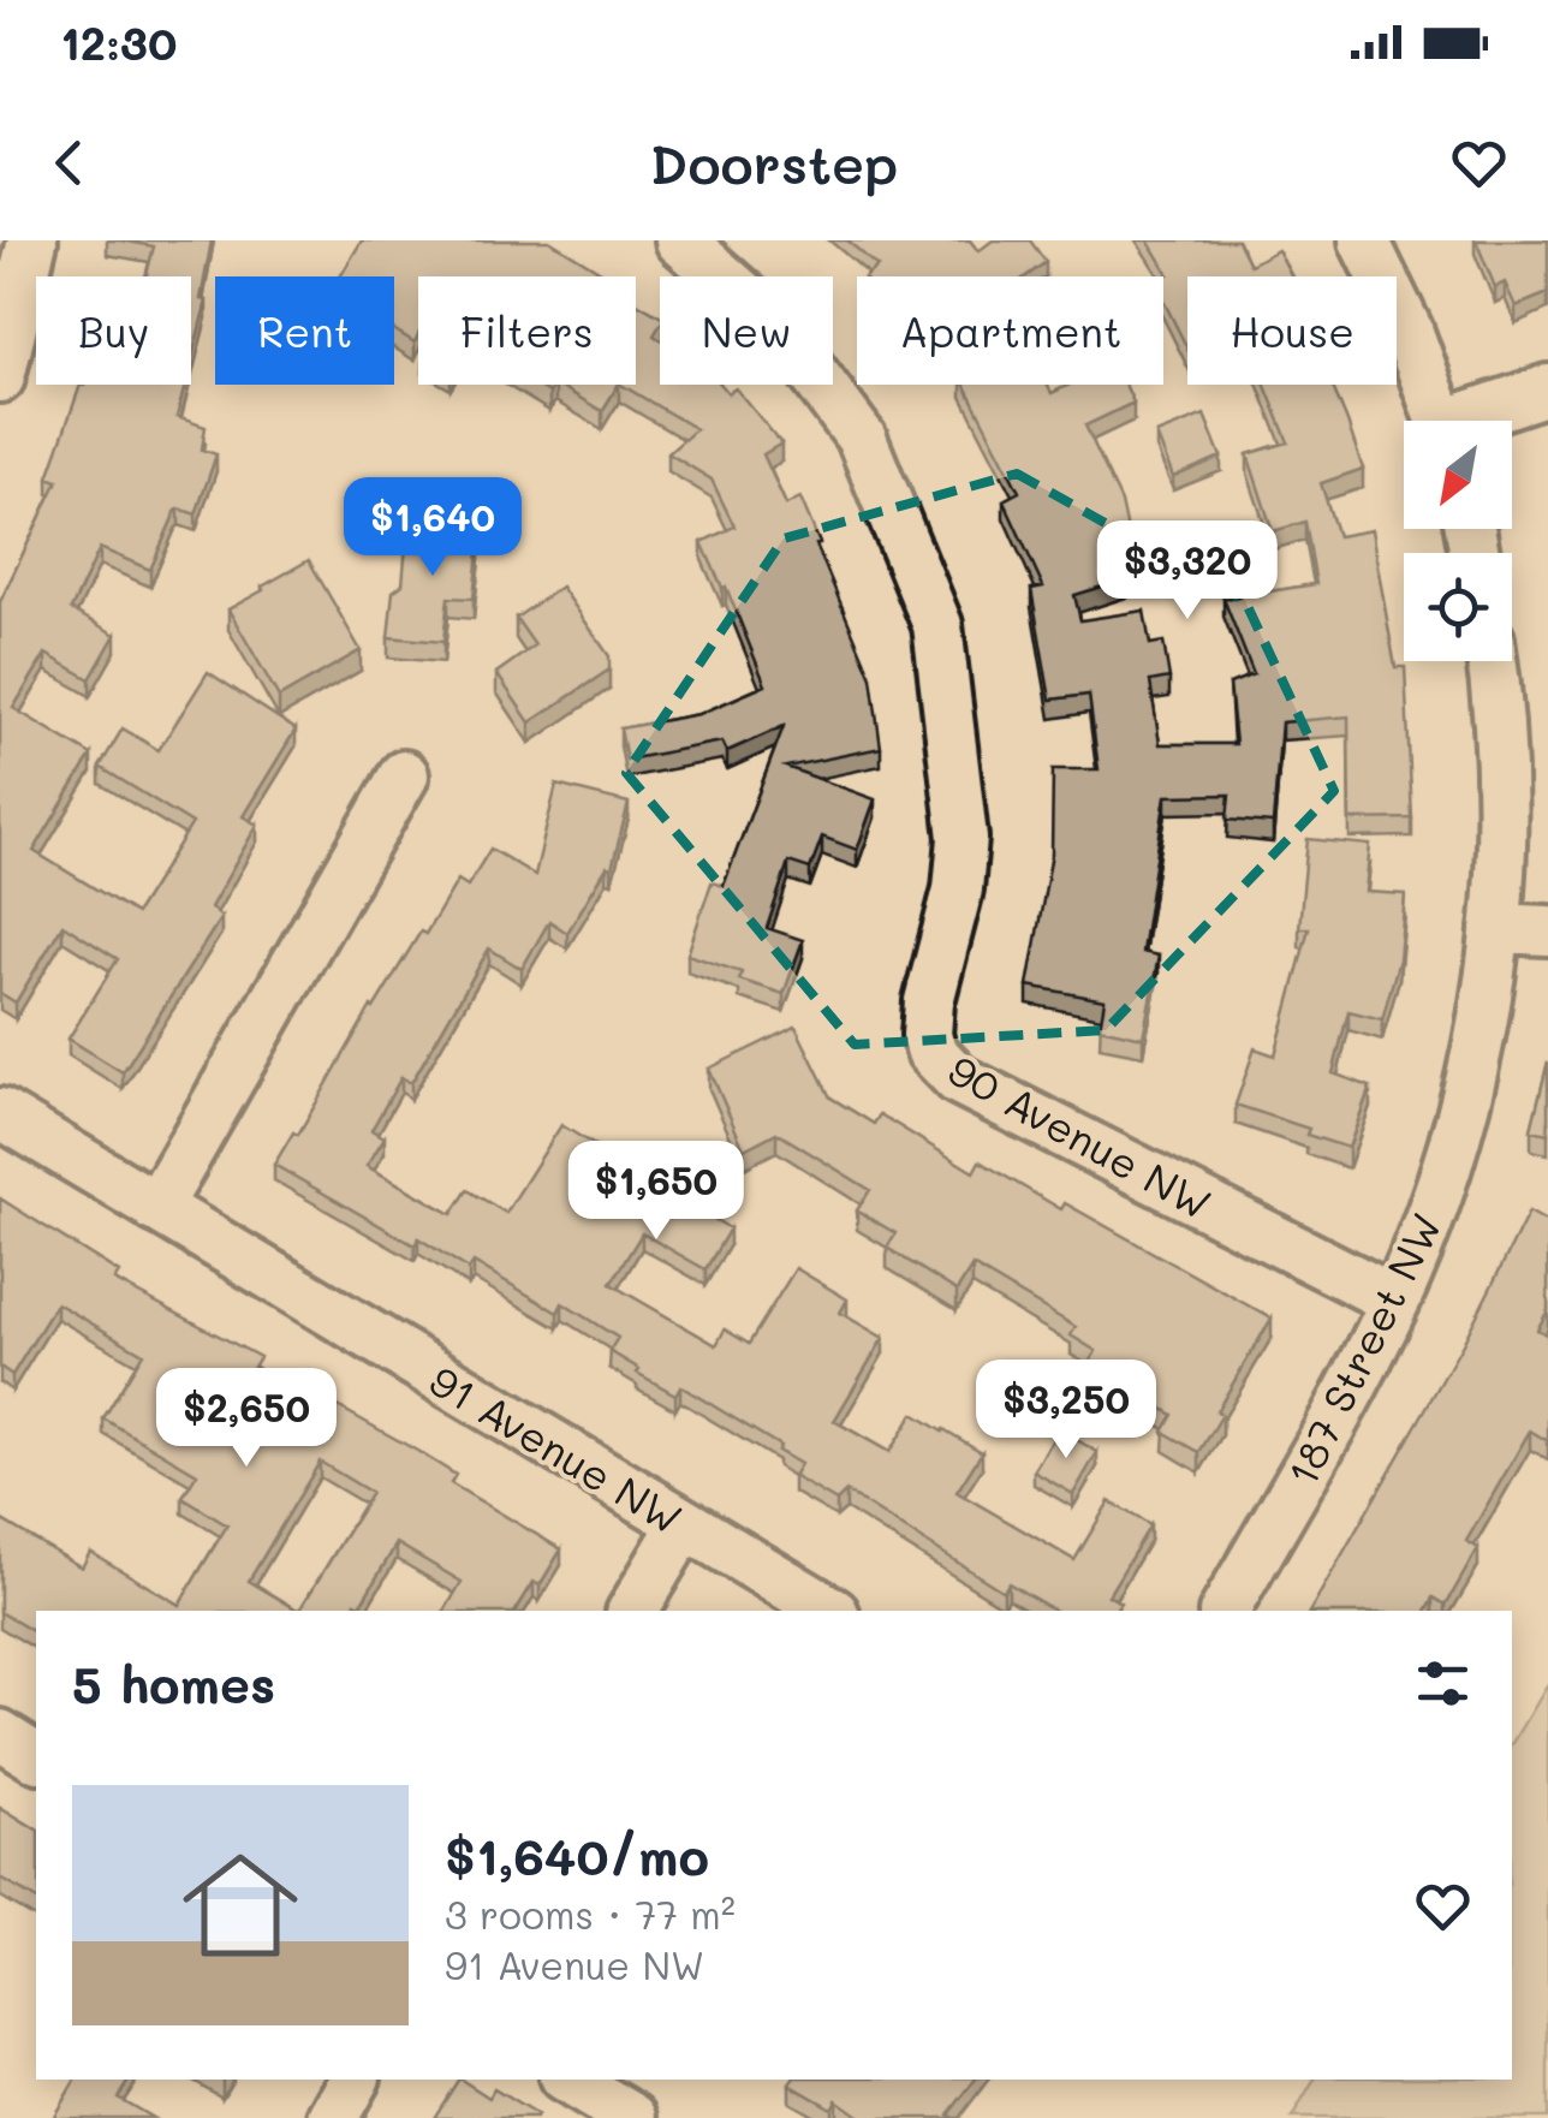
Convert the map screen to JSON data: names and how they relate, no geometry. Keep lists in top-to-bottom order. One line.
{"streets":{"street":["90 Avenue NW","187 Street NW","91 Avenue NW"]},"crossings":[["90 Avenue NW","187 Street NW"]],"north":"bottom left","page":{"status":"12:30","header":"Doorstep","chip":["Buy","Rent","Filters","New","Apartment","House"],"price":["$1,640","$3,320","$1,650","$3,250","$2,650"],"heading":"5 homes","list":[{"name":"$1,640/mo","note":"3 rooms · 77 m² · 91 Avenue NW"}]}}
